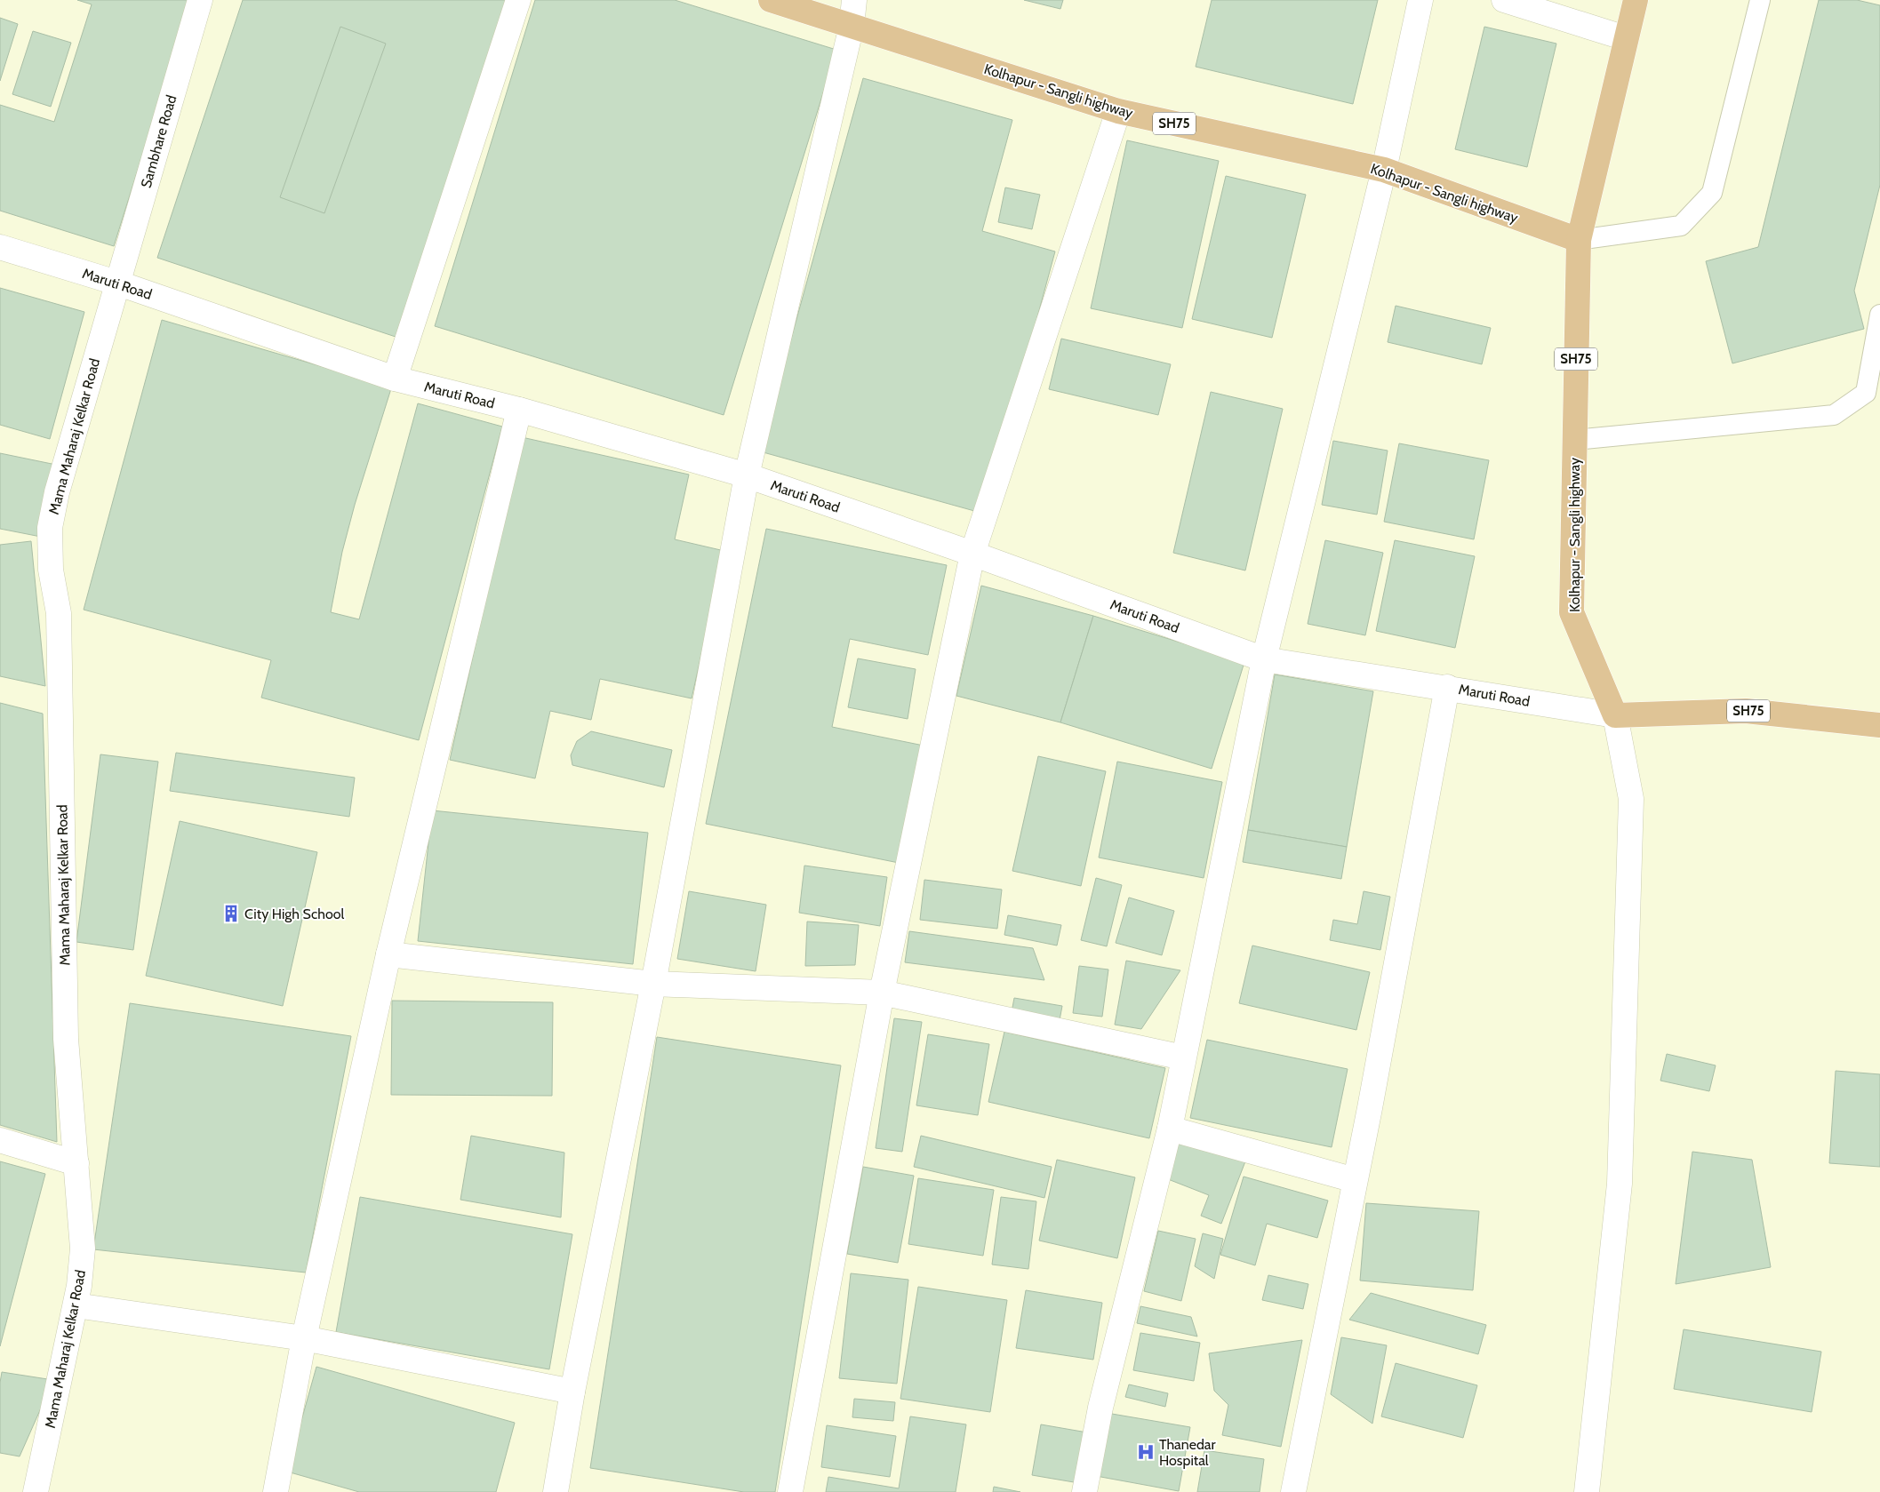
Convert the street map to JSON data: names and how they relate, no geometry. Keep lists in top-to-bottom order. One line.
{"streets":{"main road":["Kolhapur - Sangli highway","SH75"],"street":["Sambhare Road","Maruti Road","Mama Maharaj Kelkar Road"]},"crossings":[["Kolhapur - Sangli highway","SH75"],["Kolhapur - Sangli highway","Maruti Road"],["SH75","Maruti Road"],["Sambhare Road","Maruti Road"],["Sambhare Road","Mama Maharaj Kelkar Road"],["Maruti Road","Mama Maharaj Kelkar Road"]],"places":{"building":["City High School"],"hospital":["Thanedar Hospital"]}}
